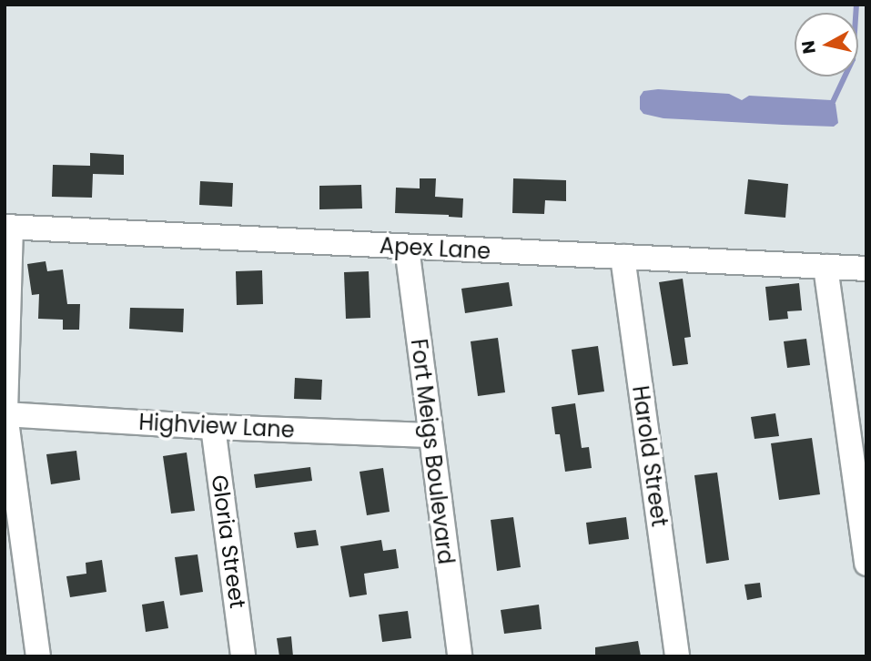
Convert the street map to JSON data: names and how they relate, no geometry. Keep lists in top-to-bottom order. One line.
{"streets":{"street":["Apex Lane","Highview Lane","Fort Meigs Boulevard","Harold Street","Gloria Street"]},"crossings":[["Apex Lane","Fort Meigs Boulevard"],["Apex Lane","Harold Street"],["Highview Lane","Fort Meigs Boulevard"],["Highview Lane","Gloria Street"]],"north":"left"}
